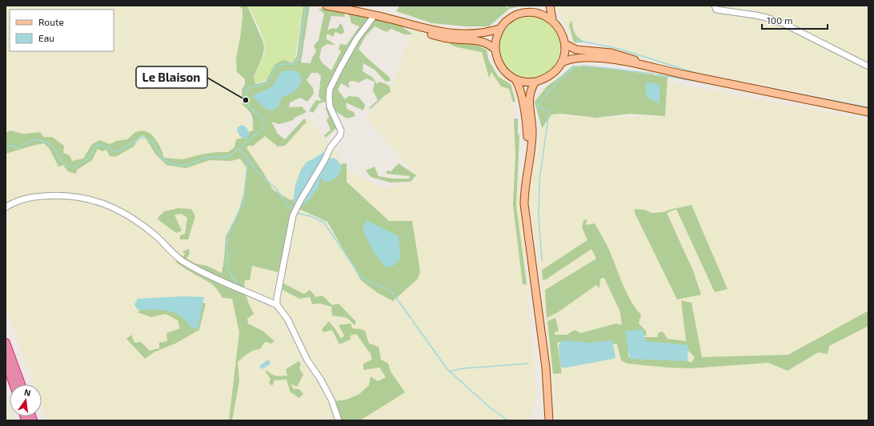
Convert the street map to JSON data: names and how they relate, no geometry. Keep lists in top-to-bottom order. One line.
{"places":["Le Blaison"],"legend":["Route","Eau"],"scale_bar":"100 m","north":"top"}
